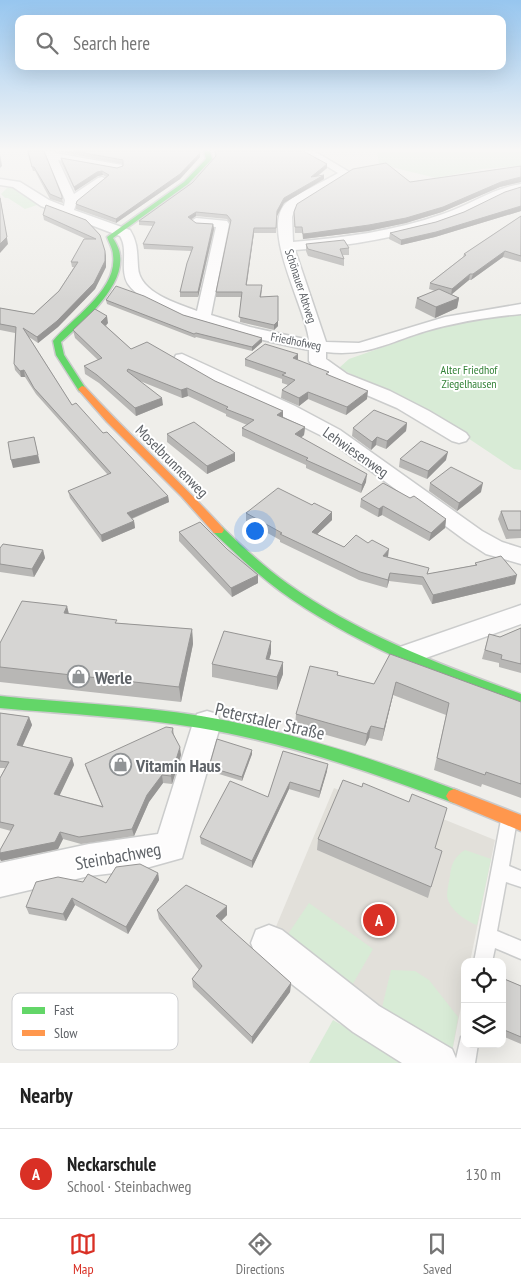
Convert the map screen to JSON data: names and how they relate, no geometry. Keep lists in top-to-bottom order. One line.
{"streets":{"street":["Schönauer Abtweg","Friedhofweg","Lehwiesenweg","Moselbrunnenweg","Peterstaler Straße","Steinbachweg"]},"crossings":[["Schönauer Abtweg","Friedhofweg"],["Friedhofweg","Moselbrunnenweg"],["Peterstaler Straße","Steinbachweg"]],"parks":["Alter Friedhof Ziegelhausen"],"places":{"shop":["Werle","Vitamin Haus"]},"legend":["Fast","Slow"],"page":{"search":"Search here","pins":"A","heading":"Nearby","list":[{"mark":"A","name":"Neckarschule","note":"School · Steinbachweg","value":"130 m"}],"nav":["Map","Directions","Saved"]}}
